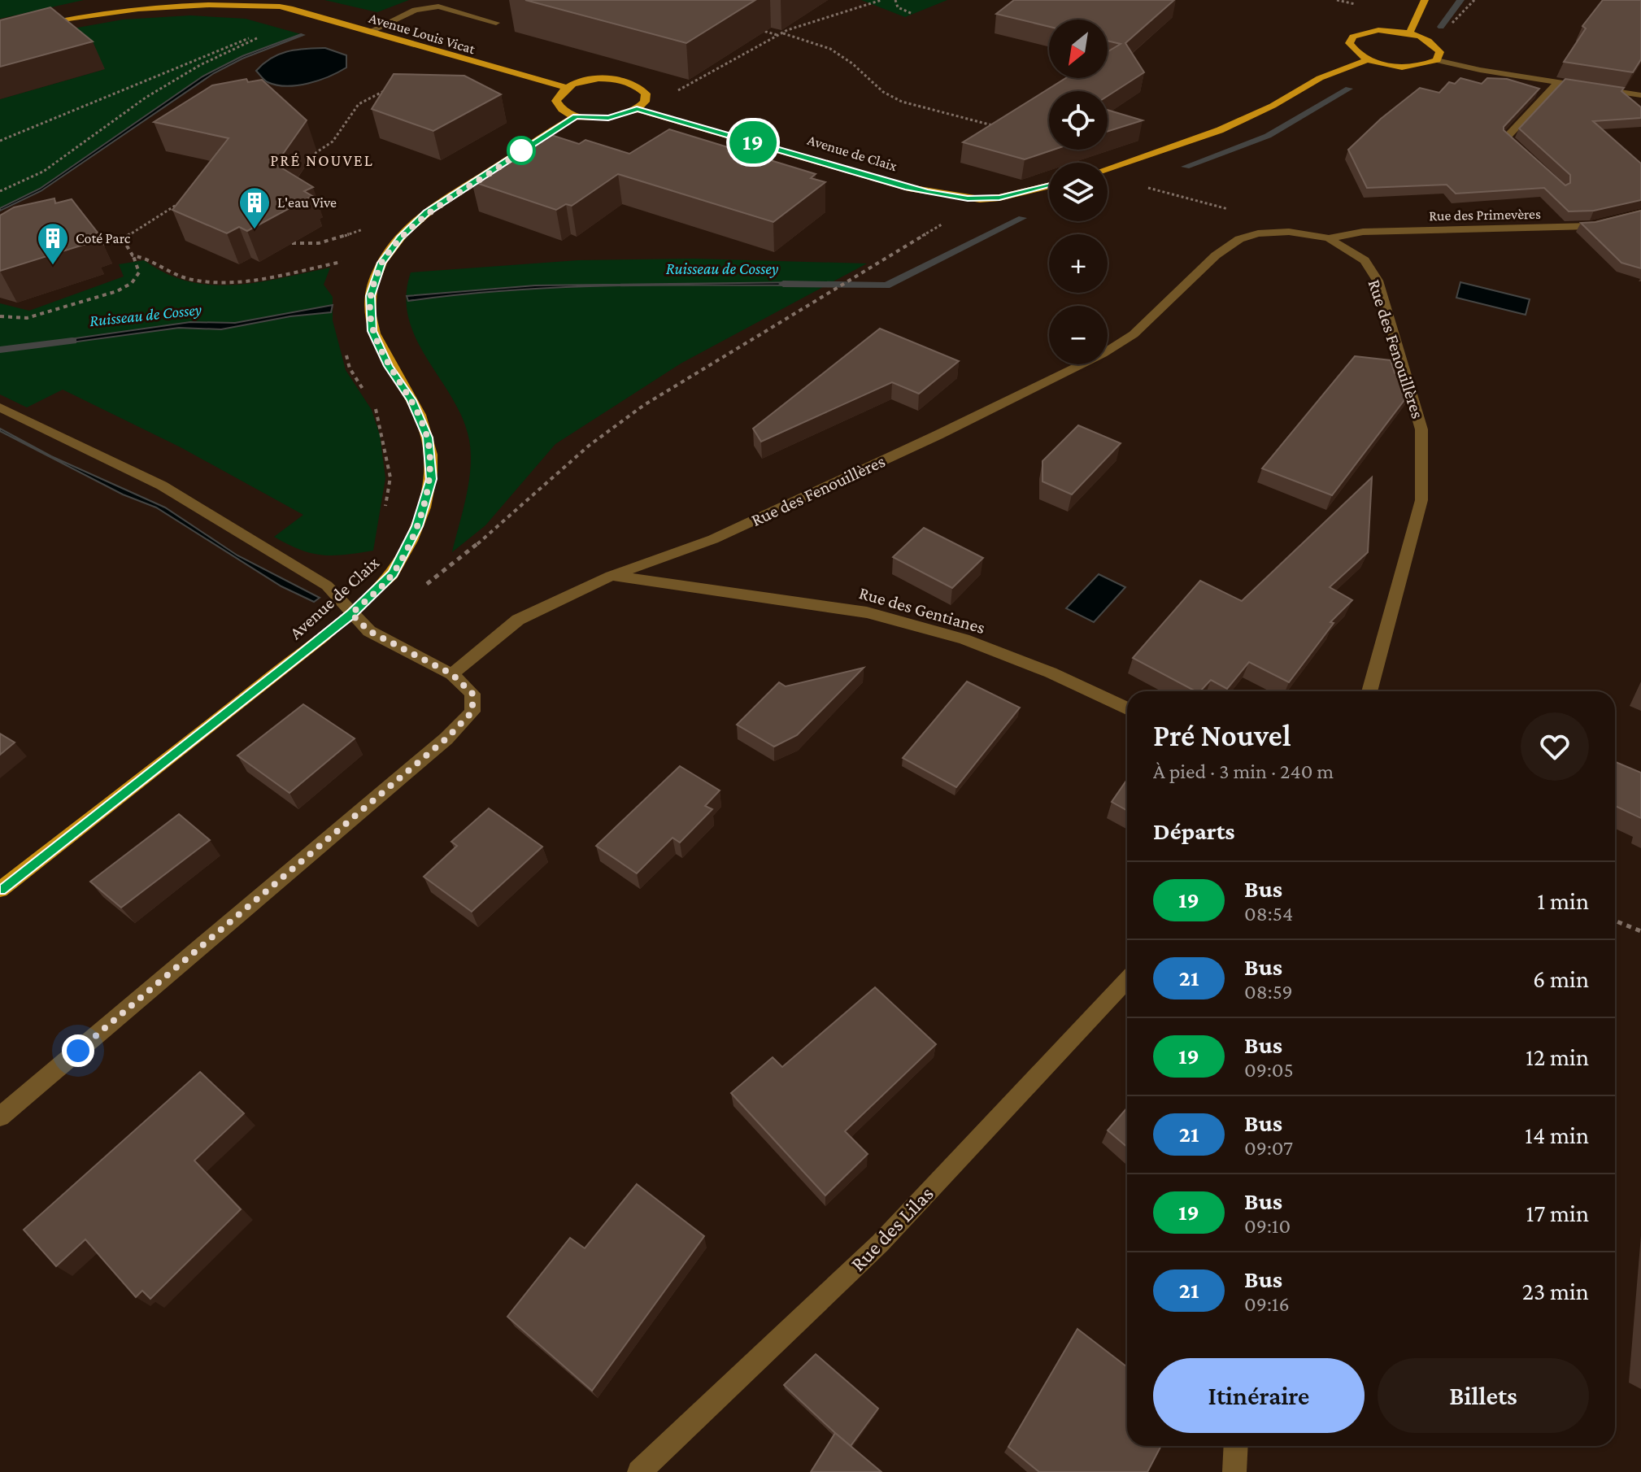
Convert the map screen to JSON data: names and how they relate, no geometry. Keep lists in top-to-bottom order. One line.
{"streets":{"main road":["Avenue Louis Vicat","Avenue de Claix"],"street":["Rue des Primevères","Rue des Fenouillères","Rue des Gentianes","Rue des Lilas"]},"crossings":[["Rue des Primevères","Rue des Fenouillères"],["Rue des Fenouillères","Rue des Gentianes"]],"districts":["PRÉ NOUVEL"],"water":["Ruisseau de Cossey"],"places":{"building":["L'eau Vive","Coté Parc"]},"lines":["bus line 19"],"north":"bottom left","page":{"on_map":"19","map_buttons":["+","−"],"heading":[["Pré Nouvel","À pied · 3 min · 240 m"],"Départs"],"list":[{"mark":"19","name":"Bus","note":"08:54","value":"1 min"},{"mark":"21","name":"Bus","note":"08:59","value":"6 min"},{"mark":"19","name":"Bus","note":"09:05","value":"12 min"},{"mark":"21","name":"Bus","note":"09:07","value":"14 min"},{"mark":"19","name":"Bus","note":"09:10","value":"17 min"},{"mark":"21","name":"Bus","note":"09:16","value":"23 min"}],"buttons":["Itinéraire","Billets"]}}
